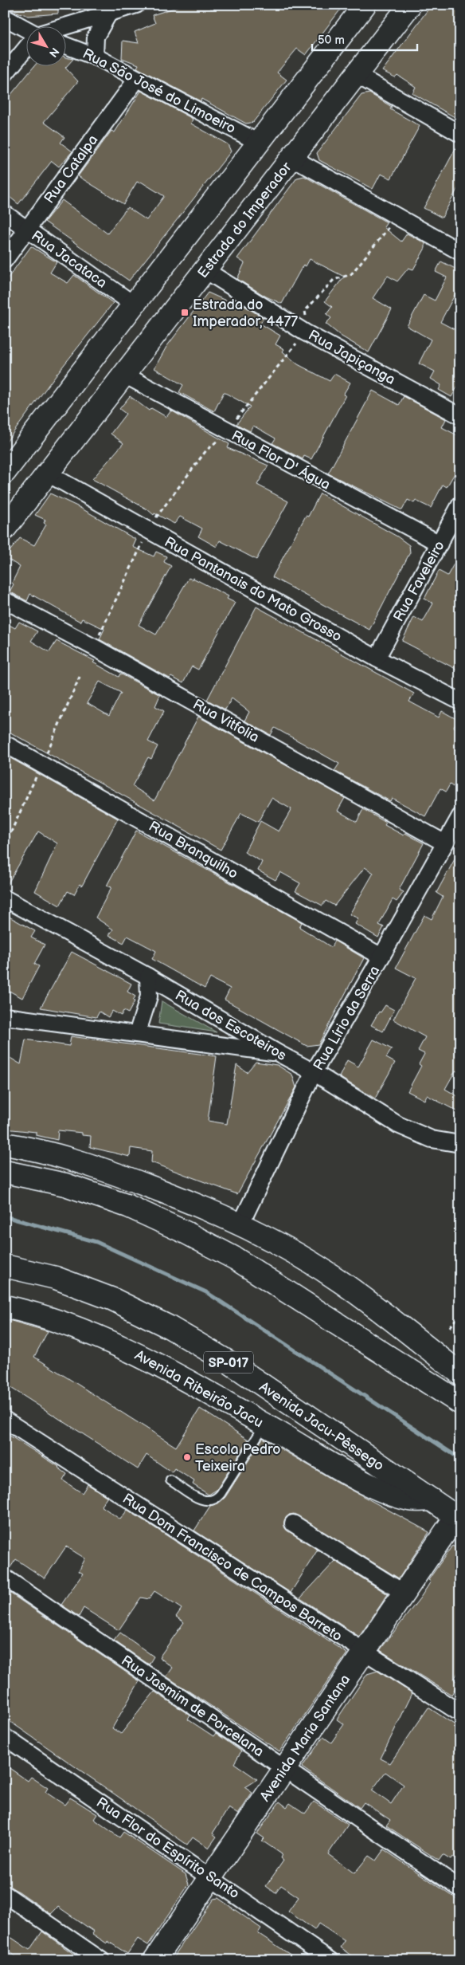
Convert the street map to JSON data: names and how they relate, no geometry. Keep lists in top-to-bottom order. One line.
{"streets":{"main road":["Estrada do Imperador","SP-017","Avenida Ribeirão Jacu","Avenida Jacu-Pêssego","Avenida Maria Santana"],"street":["Rua São José do Limoeiro","Rua Catalpa","Rua Jacataca","Rua Japiçanga","Rua Flor D' Água","Rua Faveleiro","Rua Pantanais do Mato Grosso","Rua Vitfolia","Rua Branquilho","Rua Lírio da Serra","Rua dos Escoteiros","Rua Dom Francisco de Campos Barreto","Rua Jasmim de Porcelana","Rua Flor do Espírito Santo"]},"crossings":[["Rua São José do Limoeiro","Rua Catalpa"],["Rua Catalpa","Rua Jacataca"],["Estrada do Imperador","Rua Japiçanga"],["Estrada do Imperador","Rua Flor D' Água"],["Estrada do Imperador","Rua Pantanais do Mato Grosso"],["Rua Flor D' Água","Rua Faveleiro"],["Rua Faveleiro","Rua Pantanais do Mato Grosso"],["Rua Vitfolia","Rua Lírio da Serra"],["Rua Branquilho","Rua Lírio da Serra"],["Rua Lírio da Serra","Rua dos Escoteiros"],["Avenida Ribeirão Jacu","Avenida Jacu-Pêssego"],["Avenida Jacu-Pêssego","Avenida Maria Santana"],["Rua Dom Francisco de Campos Barreto","Avenida Maria Santana"],["Rua Jasmim de Porcelana","Avenida Maria Santana"],["Avenida Maria Santana","Rua Flor do Espírito Santo"]],"places":{"transit":["Estrada do Imperador, 4477"],"other":["Escola Pedro Teixeira"]},"scale_bar":"50 m","north":"bottom right"}
